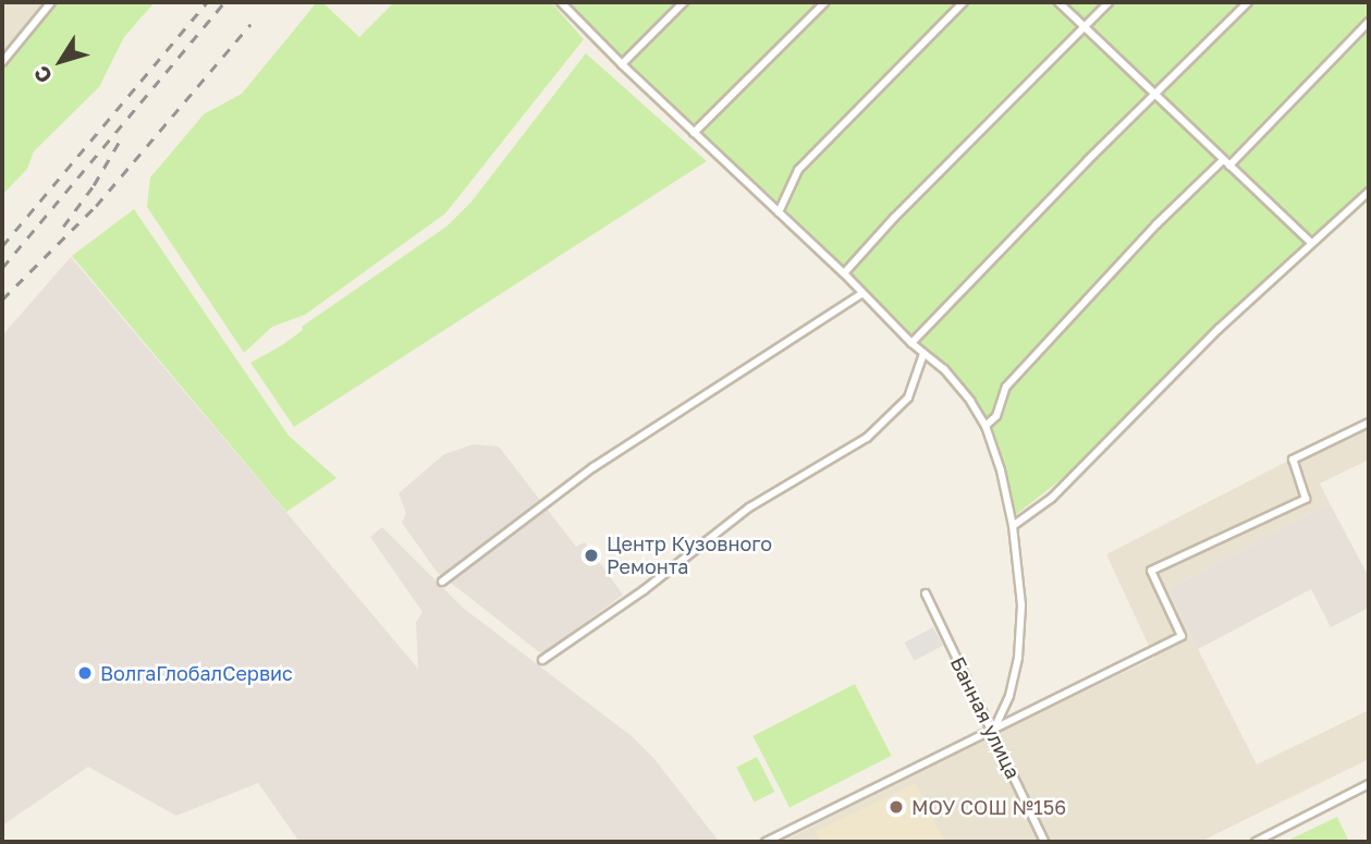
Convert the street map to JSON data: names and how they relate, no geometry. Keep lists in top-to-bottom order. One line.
{"streets":{"street":["Банная улица"]},"places":["Центр Кузовного Ремонта","ВолгаГлобалСервис","МОУ СОШ №156"],"north":"bottom left"}
